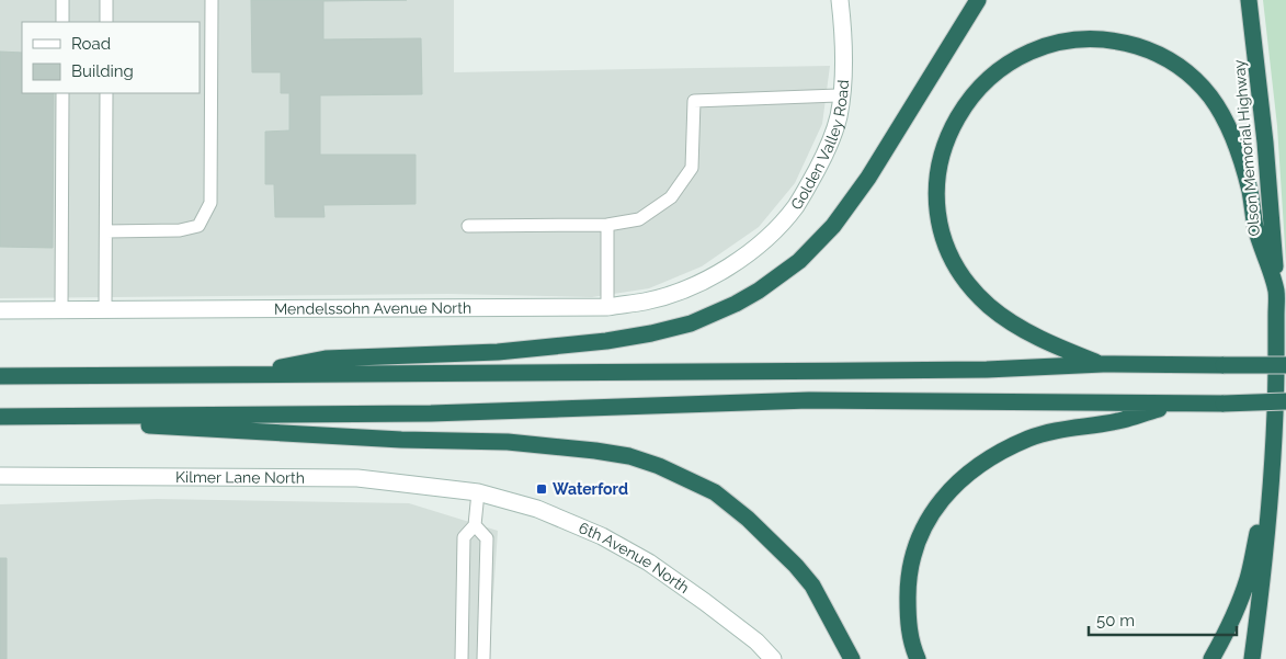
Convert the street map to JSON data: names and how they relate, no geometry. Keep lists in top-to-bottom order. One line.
{"streets":{"highway":["Olson Memorial Highway"],"street":["Golden Valley Road","Mendelssohn Avenue North","Kilmer Lane North","6th Avenue North"]},"crossings":[["Golden Valley Road","Mendelssohn Avenue North"],["Kilmer Lane North","6th Avenue North"]],"places":{"transit":["Waterford"]},"legend":["Road","Building"],"scale_bar":"50 m"}
